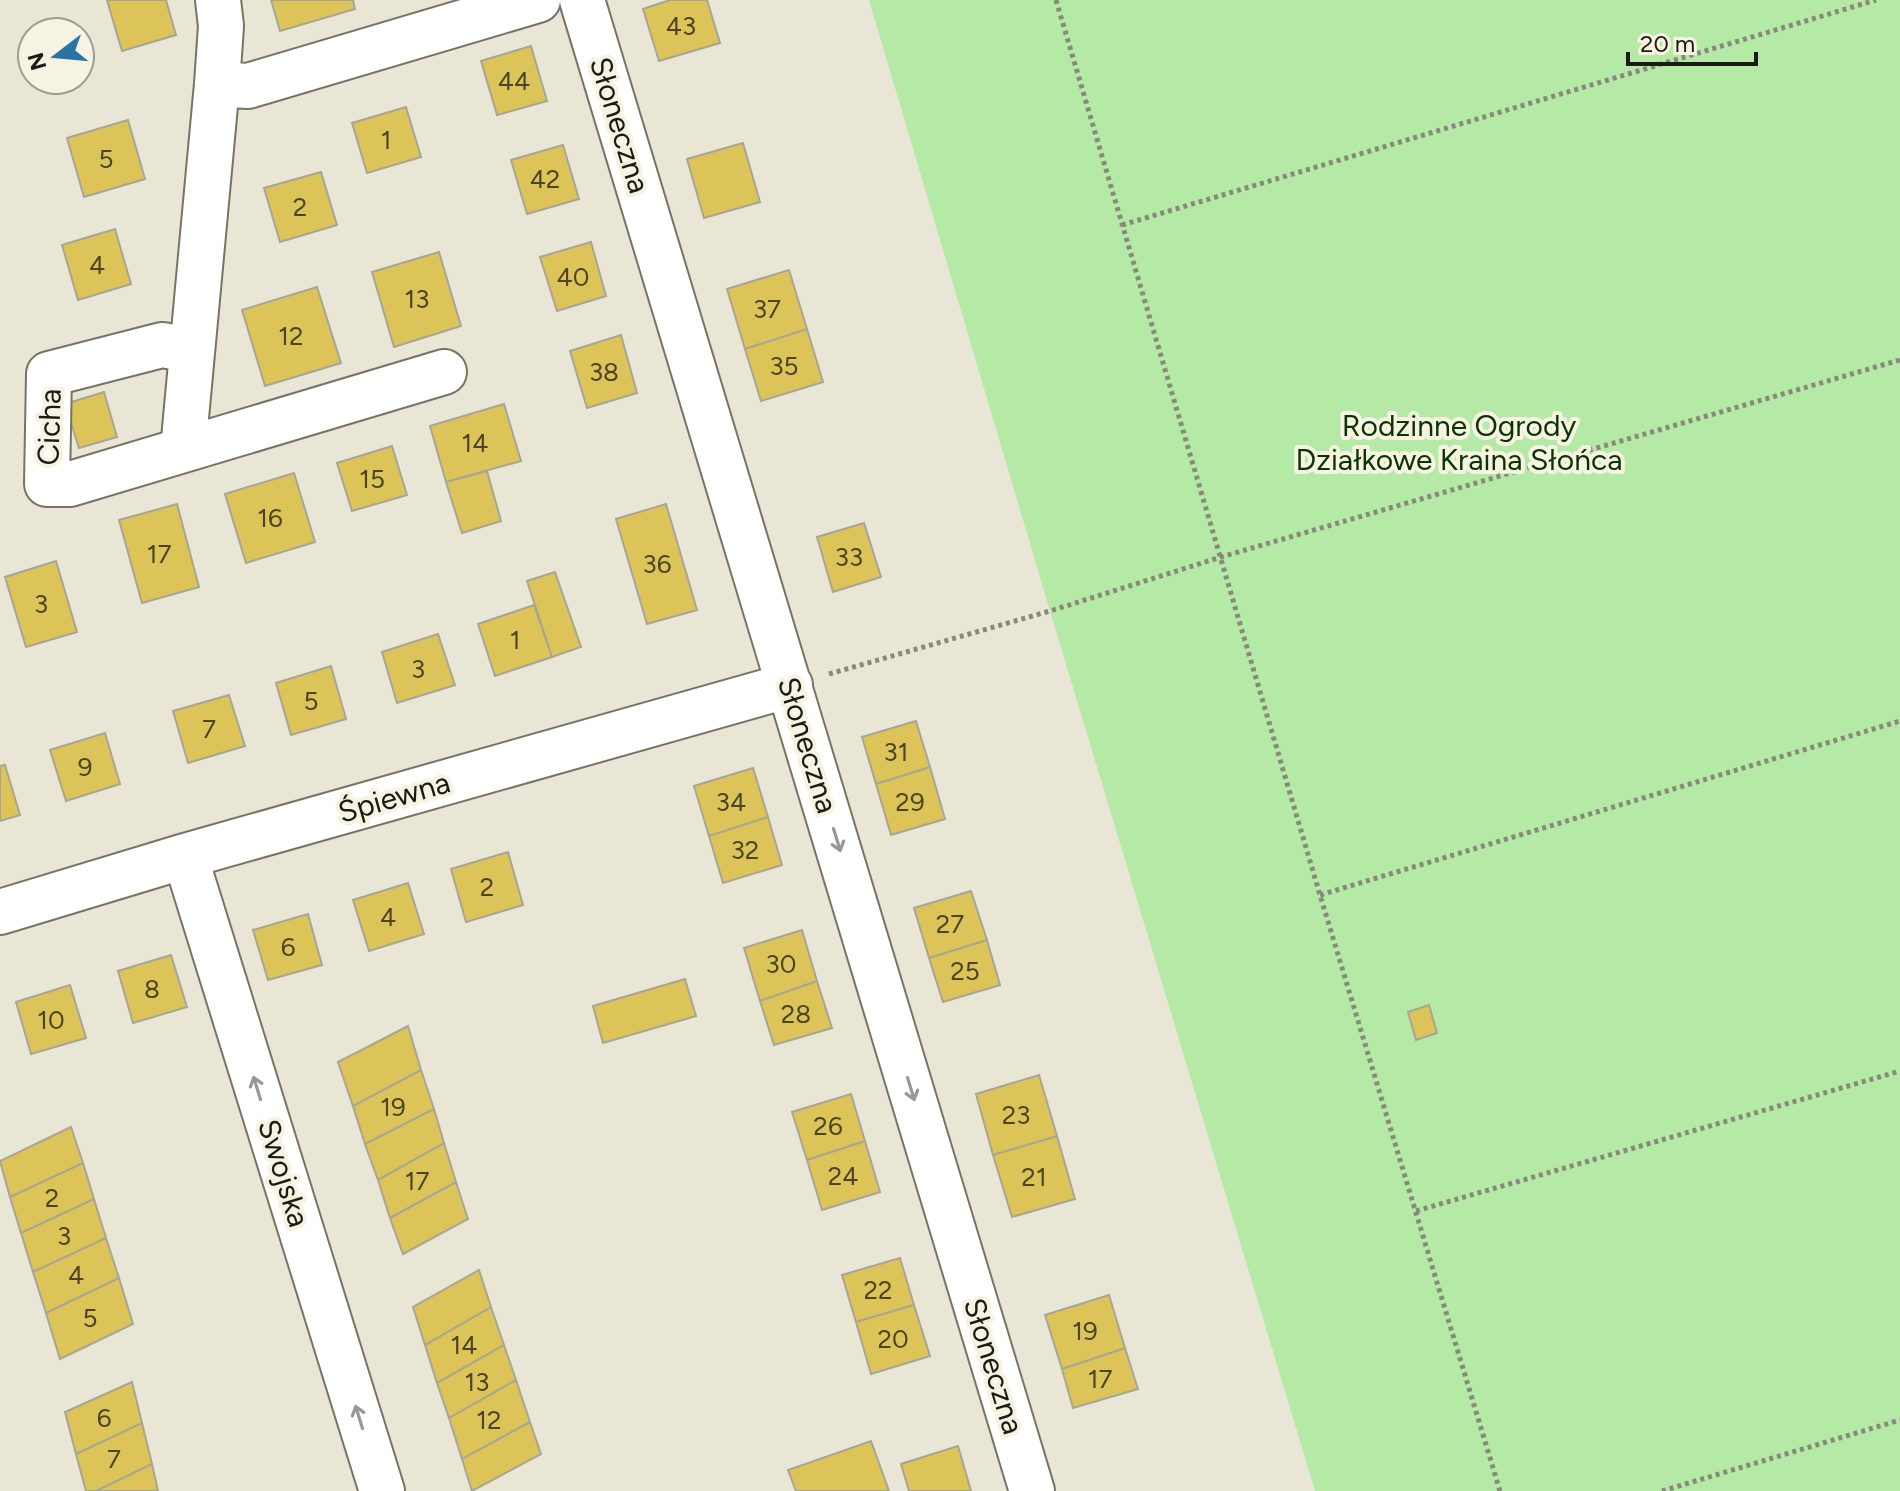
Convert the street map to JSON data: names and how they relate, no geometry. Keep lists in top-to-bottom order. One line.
{"streets":{"street":["Słoneczna","Cicha","Śpiewna","Swojska"]},"crossings":[["Słoneczna","Śpiewna"],["Śpiewna","Swojska"]],"one_way":["Słoneczna","Swojska"],"parks":["Rodzinne Ogrody Działkowe Kraina Słońca"],"house_numbers":["43","44","1","5","42","2","4","40","13","37","12","35","38","14","15","16","17","33","36","3","1","3","5","7","31","9","34","29","32","2","4","27","6","30","25","8","28","10","19","23","26","24","21","17","2","3","4","22","5","19","20","14","17","13","6","12","7"],"scale_bar":"20 m","north":"left"}
